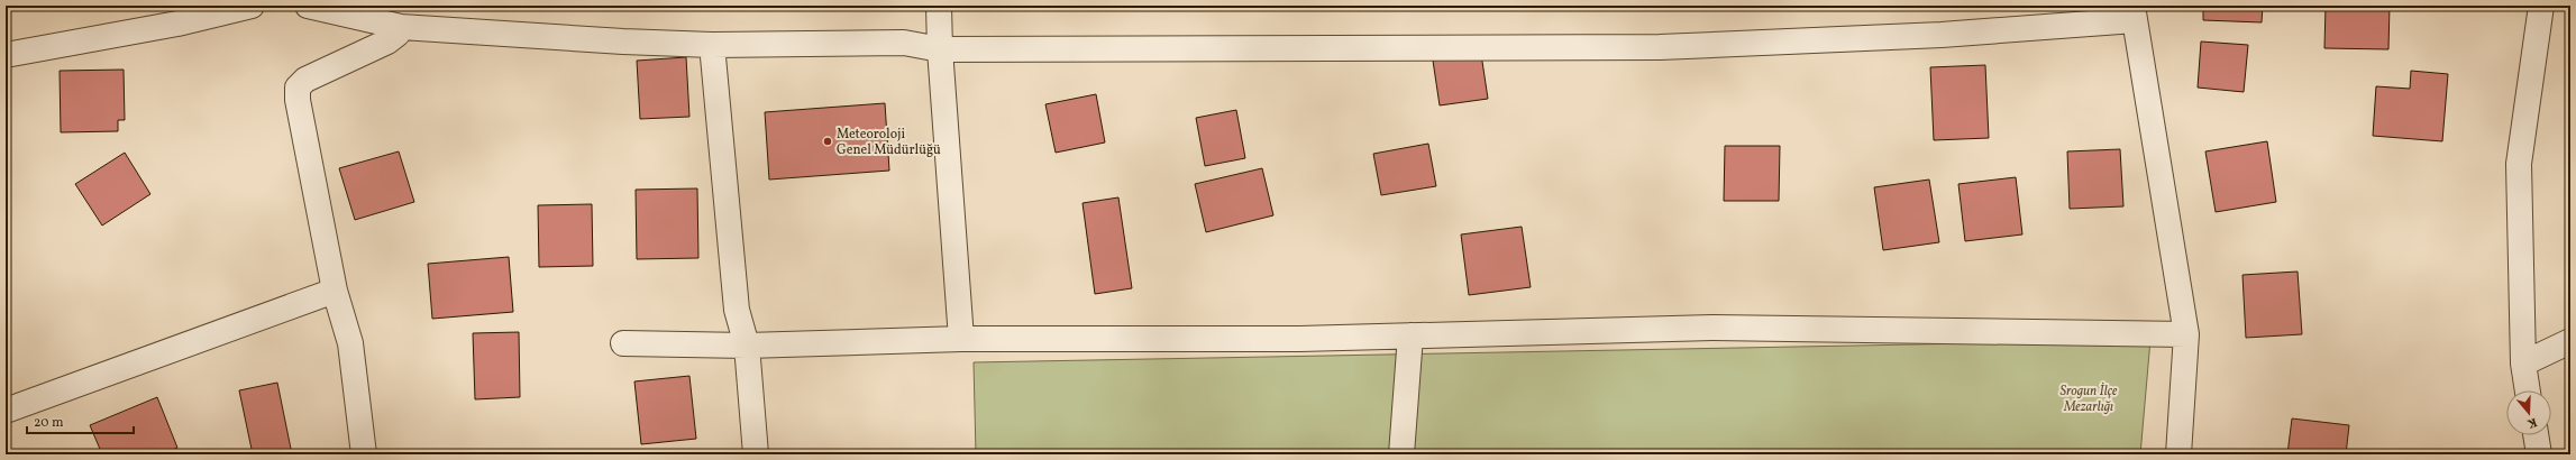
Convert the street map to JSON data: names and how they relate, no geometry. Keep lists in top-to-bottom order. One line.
{"parks":["Srogun İlçe Mezarlığı"],"places":["Meteoroloji Genel Müdürlüğü"],"scale_bar":"20 m","north":"bottom"}
